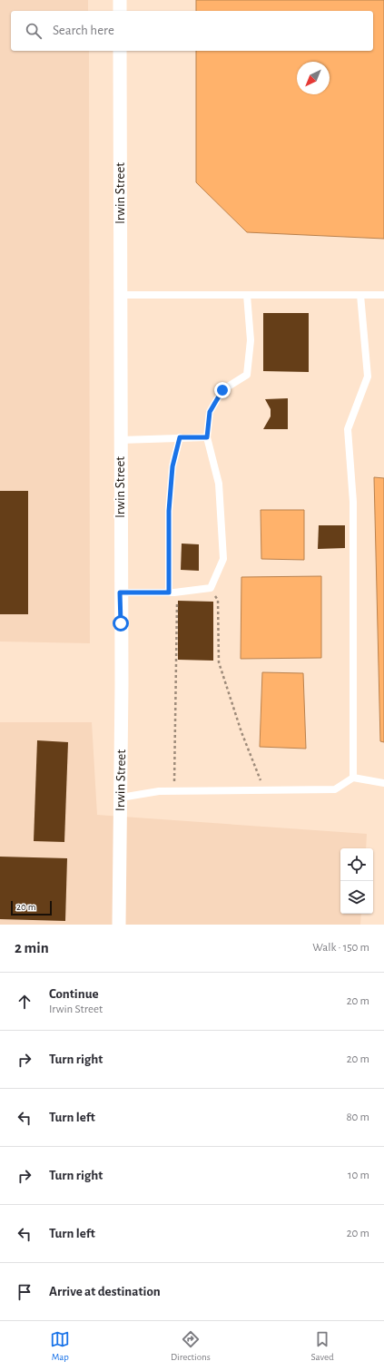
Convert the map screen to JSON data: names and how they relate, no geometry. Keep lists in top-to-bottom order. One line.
{"streets":{"street":["Irwin Street"]},"scale_bar":"20 m","north":"bottom left","page":{"search":"Search here","scale":"20 m","heading":["2 min","Walk · 150 m"],"list":[["Continue","Irwin Street","20 m"],["Turn right","20 m"],["Turn left","80 m"],["Turn right","10 m"],["Turn left","20 m"],"Arrive at destination"],"nav":["Map","Directions","Saved"]}}
